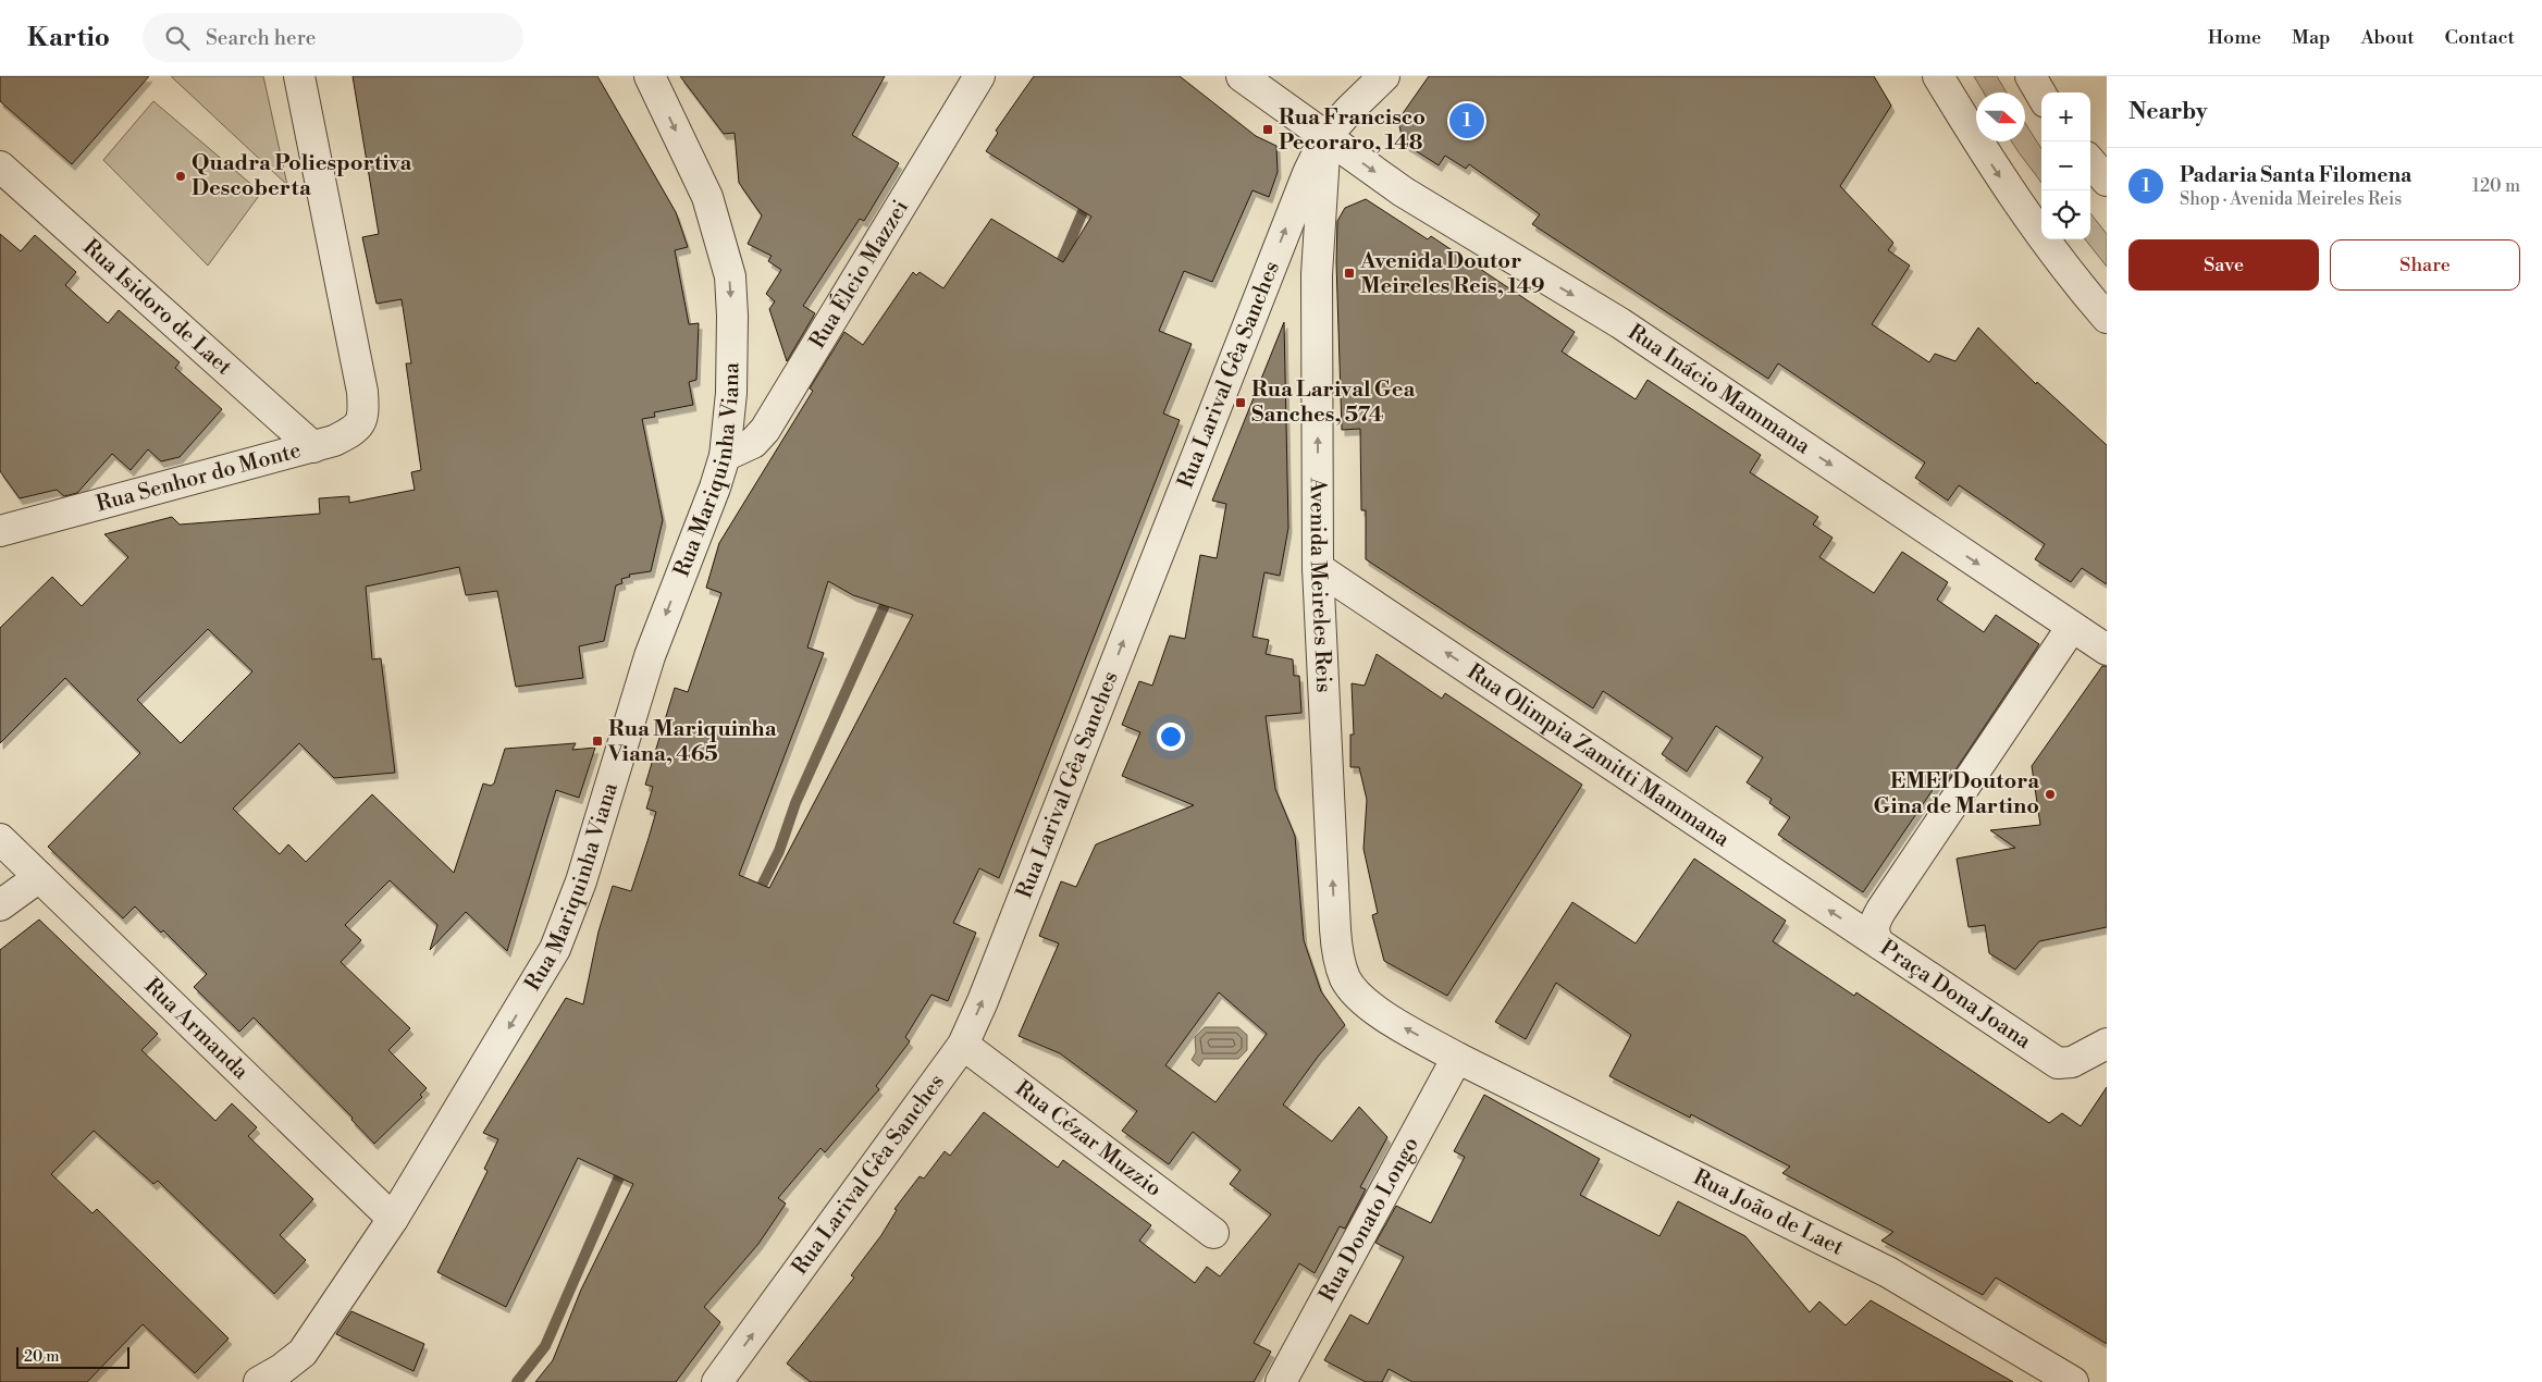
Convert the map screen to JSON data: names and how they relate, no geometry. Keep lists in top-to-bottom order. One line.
{"streets":{"street":["Rua Élcio Mazzei","Rua Isidoro de Laet","Rua Larival Gêa Sanches","Rua Inácio Mammana","Rua Mariquinha Viana","Rua Senhor do Monte","Avenida Meireles Reis","Rua Olimpia Zamitti Mammana","Praça Dona Joana","Rua Armanda","Rua Cézar Muzzio","Rua João de Laet","Rua Donato Longo"]},"crossings":[["Rua Élcio Mazzei","Rua Mariquinha Viana"],["Rua Isidoro de Laet","Rua Senhor do Monte"],["Rua Larival Gêa Sanches","Rua Inácio Mammana"],["Rua Larival Gêa Sanches","Avenida Meireles Reis"],["Rua Larival Gêa Sanches","Rua Cézar Muzzio"],["Rua Inácio Mammana","Avenida Meireles Reis"],["Rua Inácio Mammana","Praça Dona Joana"],["Rua Mariquinha Viana","Rua Armanda"],["Avenida Meireles Reis","Rua Olimpia Zamitti Mammana"],["Avenida Meireles Reis","Rua João de Laet"],["Avenida Meireles Reis","Rua Donato Longo"],["Rua Olimpia Zamitti Mammana","Praça Dona Joana"],["Rua João de Laet","Rua Donato Longo"]],"one_way":["Rua Larival Gêa Sanches","Rua Inácio Mammana","Rua Mariquinha Viana","Avenida Meireles Reis","Rua Olimpia Zamitti Mammana"],"places":{"transit":["Rua Francisco Pecoraro, 148","Avenida Doutor Meireles Reis, 149","Rua Larival Gea Sanches, 574","Rua Mariquinha Viana, 465"],"other":["Quadra Poliesportiva Descoberta","EMEI Doutora Gina de Martino"]},"scale_bar":"20 m","north":"right","page":{"header":"Kartio","search":"Search here","nav":["Home","Map","About","Contact"],"heading":"Nearby","map_buttons":["+","−"],"pins":"1","list":[{"mark":"1","name":"Padaria Santa Filomena","note":"Shop · Avenida Meireles Reis","value":"120 m"}],"buttons":["Save","Share"],"scale":"20 m"}}
